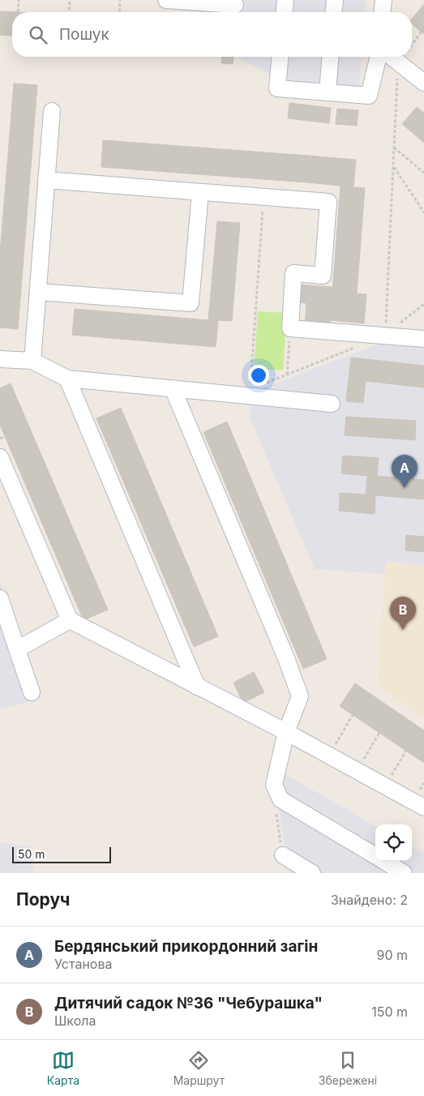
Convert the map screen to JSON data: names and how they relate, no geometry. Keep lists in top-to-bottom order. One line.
{"scale_bar":"50 m","page":{"search":"Пошук","pins":["A","B"],"scale":"50 m","heading":["Поруч","Знайдено: 2"],"list":[{"mark":"A","name":"Бердянський прикордонний загін","note":"Установа","value":"90 m"},{"mark":"B","name":"Дитячий садок №36 \"Чебурашка\"","note":"Школа","value":"150 m"}],"nav":["Карта","Маршрут","Збережені"]}}
